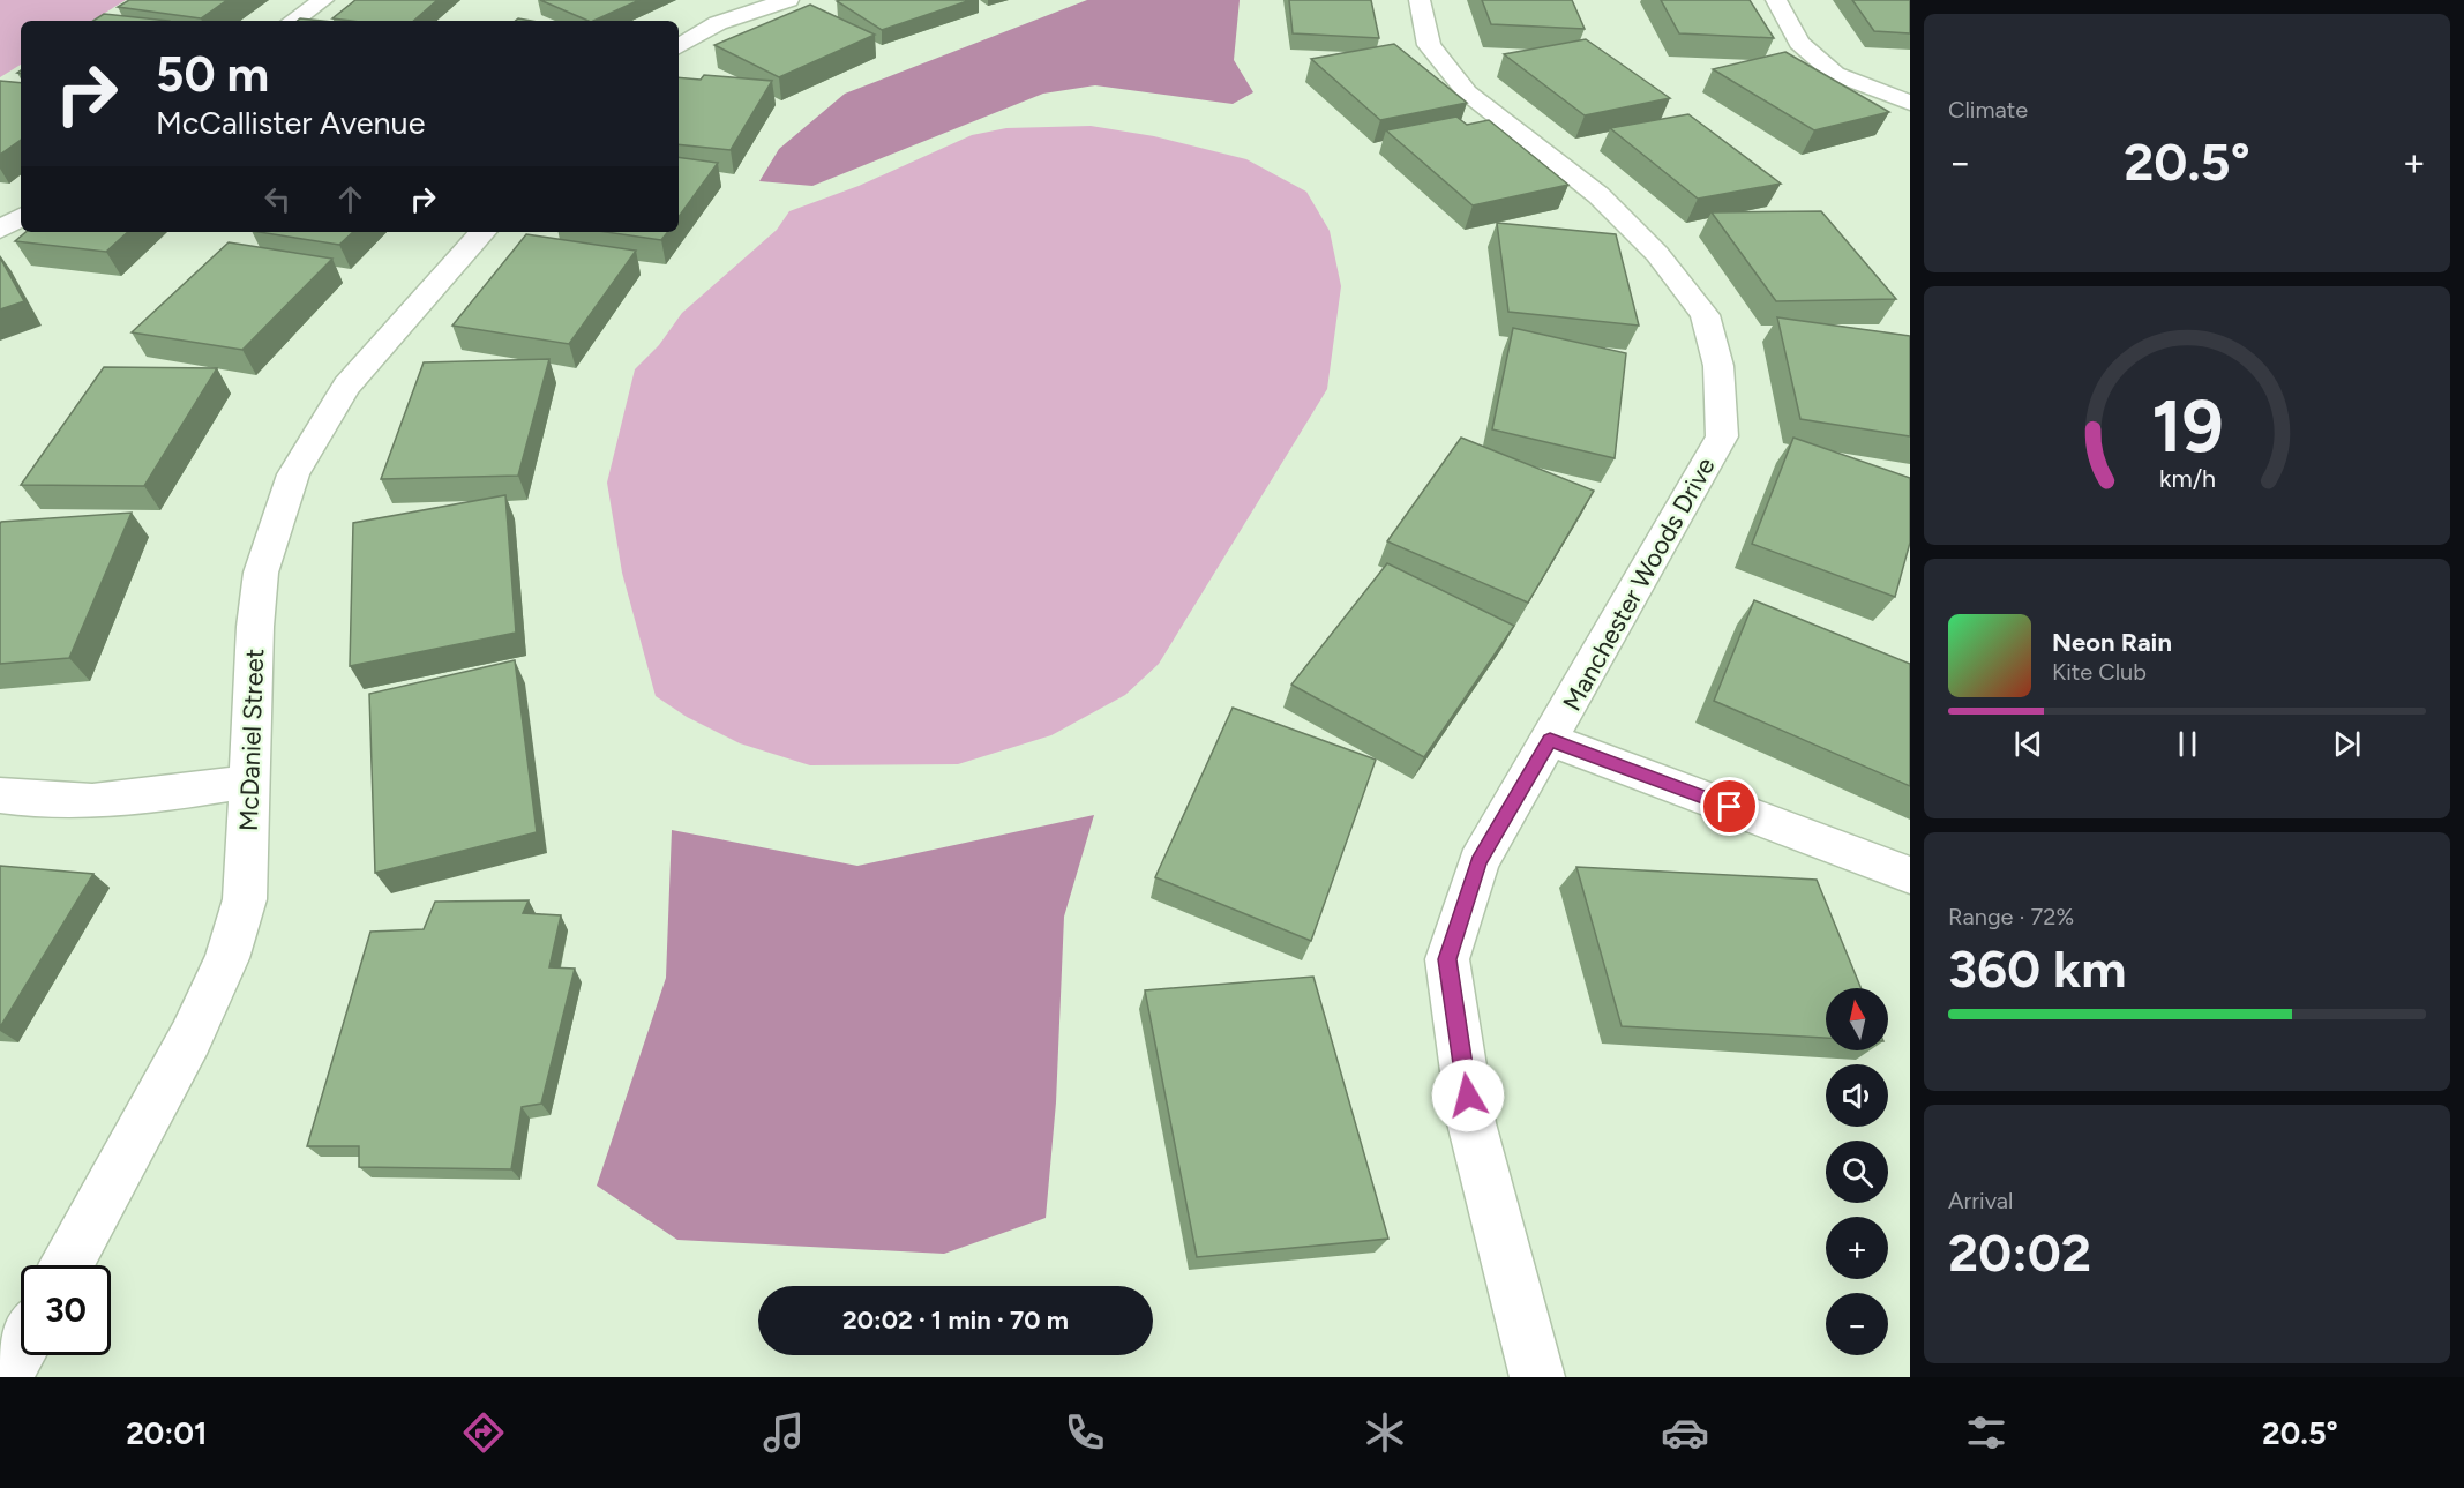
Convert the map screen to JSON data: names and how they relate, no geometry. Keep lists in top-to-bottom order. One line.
{"streets":{"street":["Manchester Woods Drive","McDaniel Street"]},"north":"top","page":{"tile":["Climate",["Range · 72%","360 km"],["Arrival","20:02"]],"turn":["50 m","McCallister Avenue"],"heat":["−","20.5°","+"],"song":["Neon Rain","Kite Club"],"map_buttons":["+","−"],"limit":"30","trip":"20:02 · 1 min · 70 m","tabs":["20:01","20.5°"],"gauge":["19","km/h"]}}
